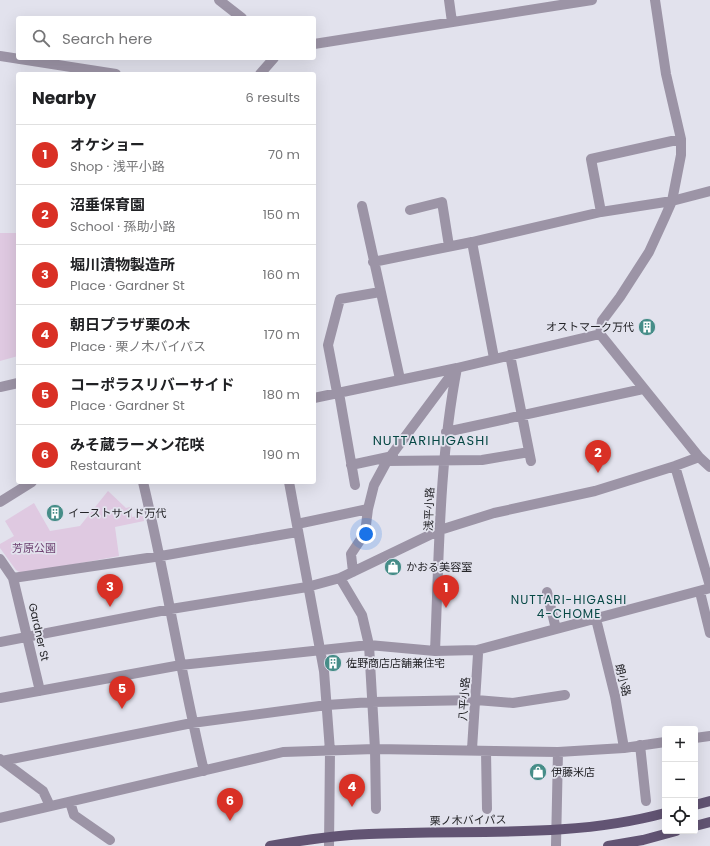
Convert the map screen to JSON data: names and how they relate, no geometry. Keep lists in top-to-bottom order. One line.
{"streets":{"main road":["栗ノ木バイパス"],"street":["浅平小路","Gardner St","朗小路","八平小路"]},"districts":["NUTTARIHIGASHI","NUTTARI-HIGASHI 4-CHOME"],"parks":["芳原公園"],"places":{"building":["オストマーク万代","イーストサイド万代","佐野商店店舗兼住宅"],"shop":["かおる美容室","伊藤米店"]},"page":{"search":"Search here","heading":["Nearby","6 results"],"list":[{"mark":"1","name":"オケショー","note":"Shop · 浅平小路","value":"70 m"},{"mark":"2","name":"沼垂保育園","note":"School · 孫助小路","value":"150 m"},{"mark":"3","name":"堀川漬物製造所","note":"Place · Gardner St","value":"160 m"},{"mark":"4","name":"朝日プラザ栗の木","note":"Place · 栗ノ木バイパス","value":"170 m"},{"mark":"5","name":"コーポラスリバーサイド","note":"Place · Gardner St","value":"180 m"},{"mark":"6","name":"みそ蔵ラーメン花咲","note":"Restaurant","value":"190 m"}],"pins":["2","3","1","5","4","6"],"map_buttons":["+","−"]}}
